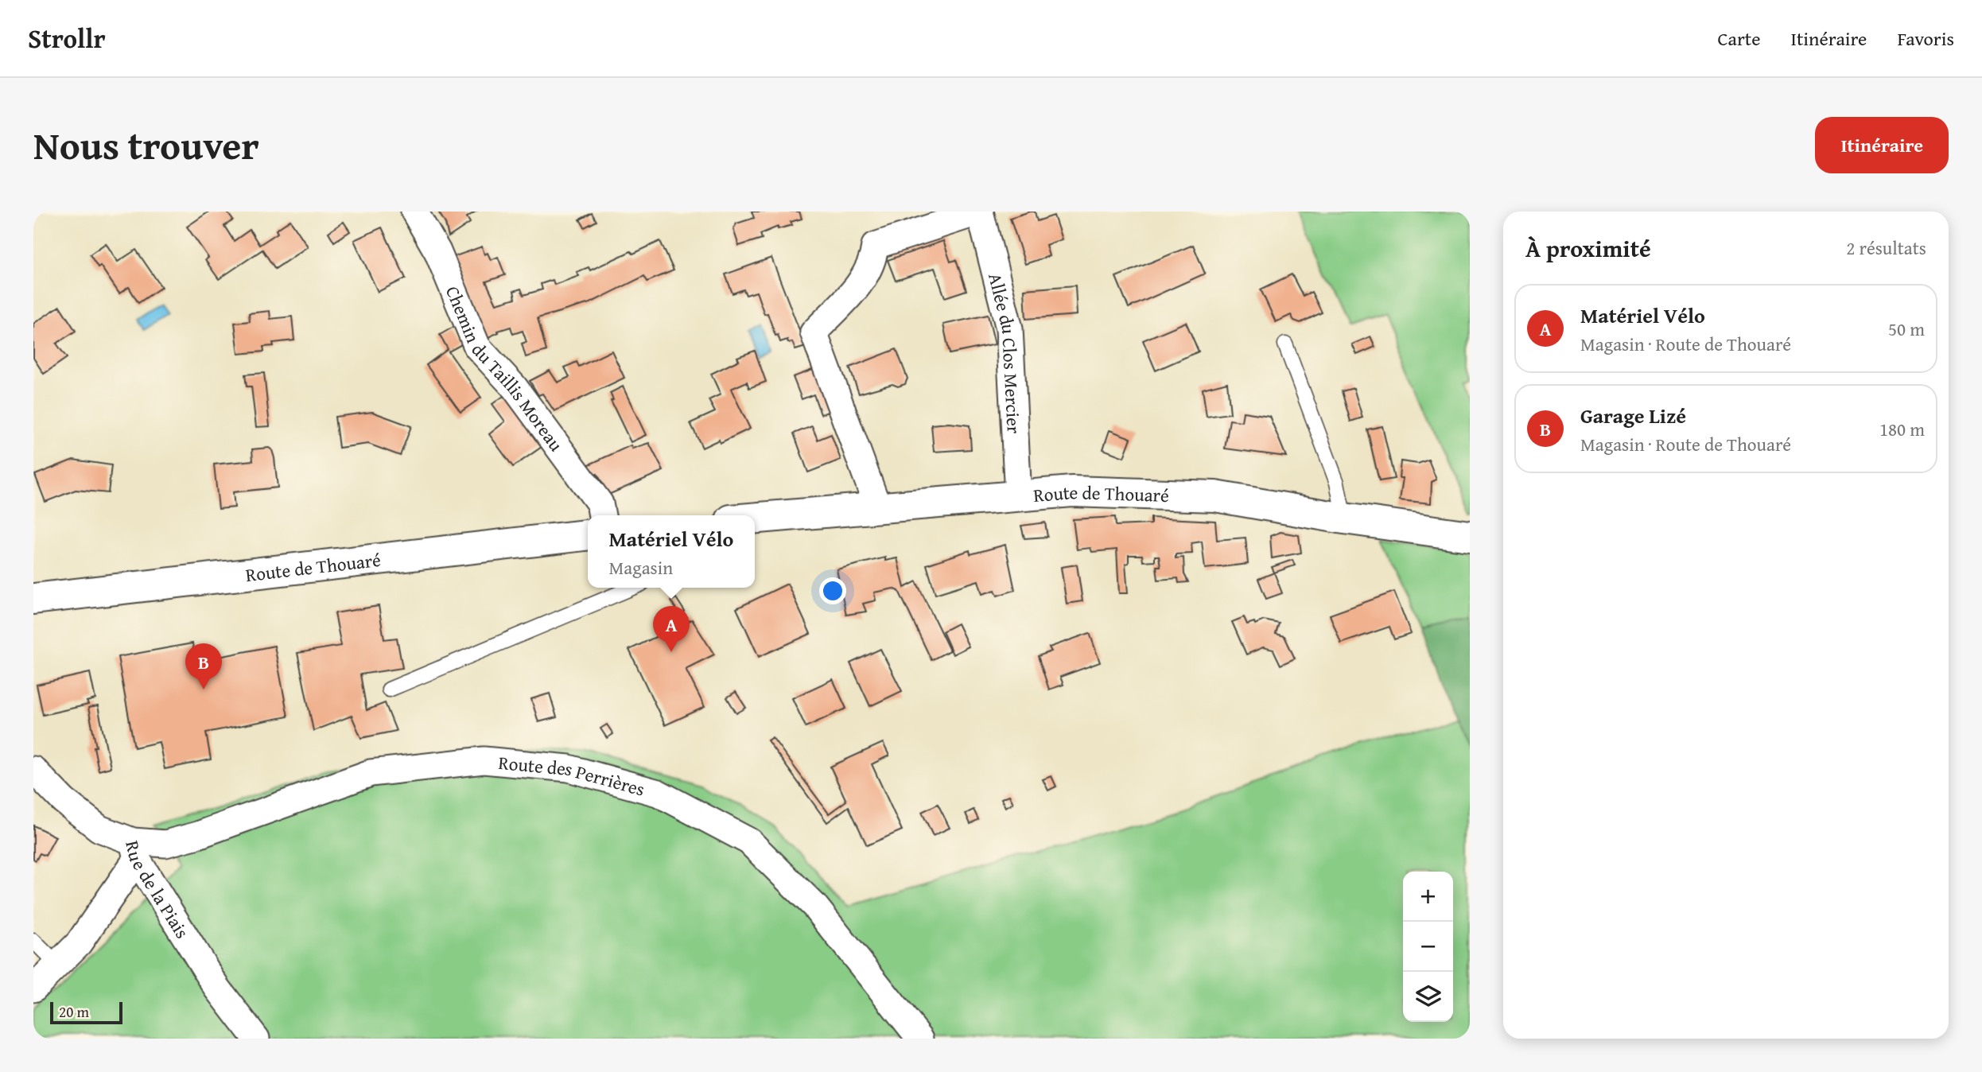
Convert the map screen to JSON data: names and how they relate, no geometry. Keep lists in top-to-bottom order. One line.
{"streets":{"street":["Allée du Clos Mercier","Chemin du Taillis Moreau","Route de Thouaré","Route des Perrières","Rue de la Piais"]},"crossings":[["Allée du Clos Mercier","Route de Thouaré"],["Route des Perrières","Rue de la Piais"]],"scale_bar":"20 m","page":{"header":"Strollr","nav":["Carte","Itinéraire","Favoris"],"title":"Nous trouver","buttons":"Itinéraire","heading":["À proximité","2 résultats"],"list":[{"mark":"A","name":"Matériel Vélo","note":"Magasin · Route de Thouaré","value":"50 m"},{"mark":"B","name":"Garage Lizé","note":"Magasin · Route de Thouaré","value":"180 m"}],"popup":["Matériel Vélo","Magasin"],"pins":["A","B"],"map_buttons":["+","−"],"scale":"20 m"}}
